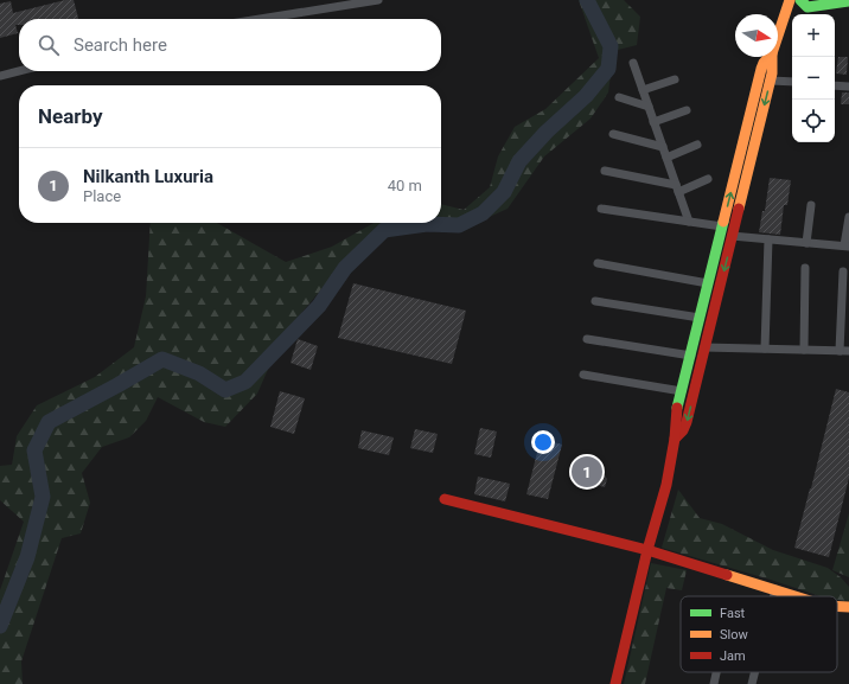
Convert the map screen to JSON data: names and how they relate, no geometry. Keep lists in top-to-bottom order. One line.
{"legend":["Fast","Slow","Jam"],"north":"right","page":{"map_buttons":["+","−"],"search":"Search here","heading":"Nearby","list":[{"mark":"1","name":"Nilkanth Luxuria","note":"Place","value":"40 m"}],"pins":"1"}}
